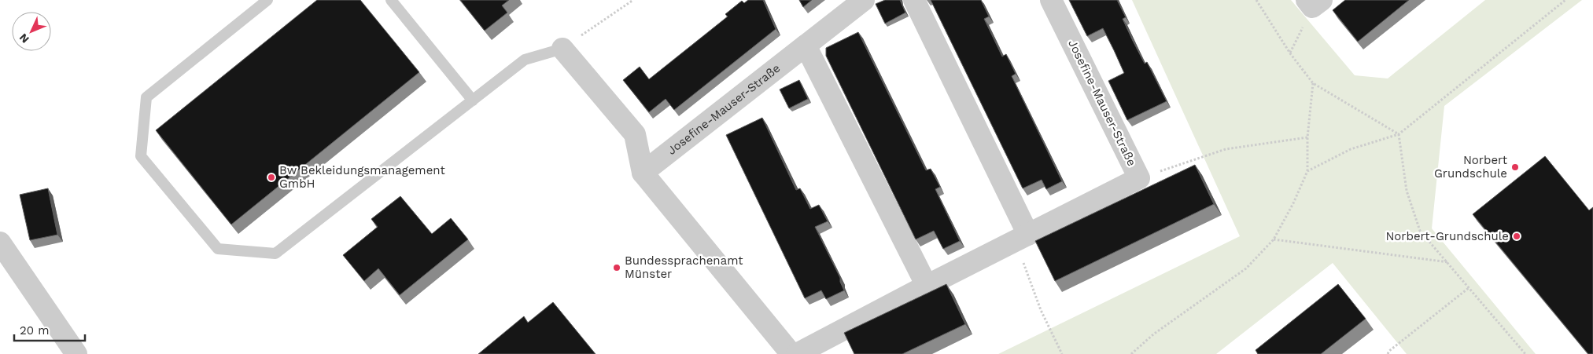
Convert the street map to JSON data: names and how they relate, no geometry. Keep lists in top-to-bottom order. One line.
{"streets":{"street":["Josefine-Mauser-Straße"]},"places":["Norbert Grundschule","Bw Bekleidungsmanagement GmbH","Norbert-Grundschule","Bundessprachenamt Münster"],"scale_bar":"20 m","north":"bottom left"}
